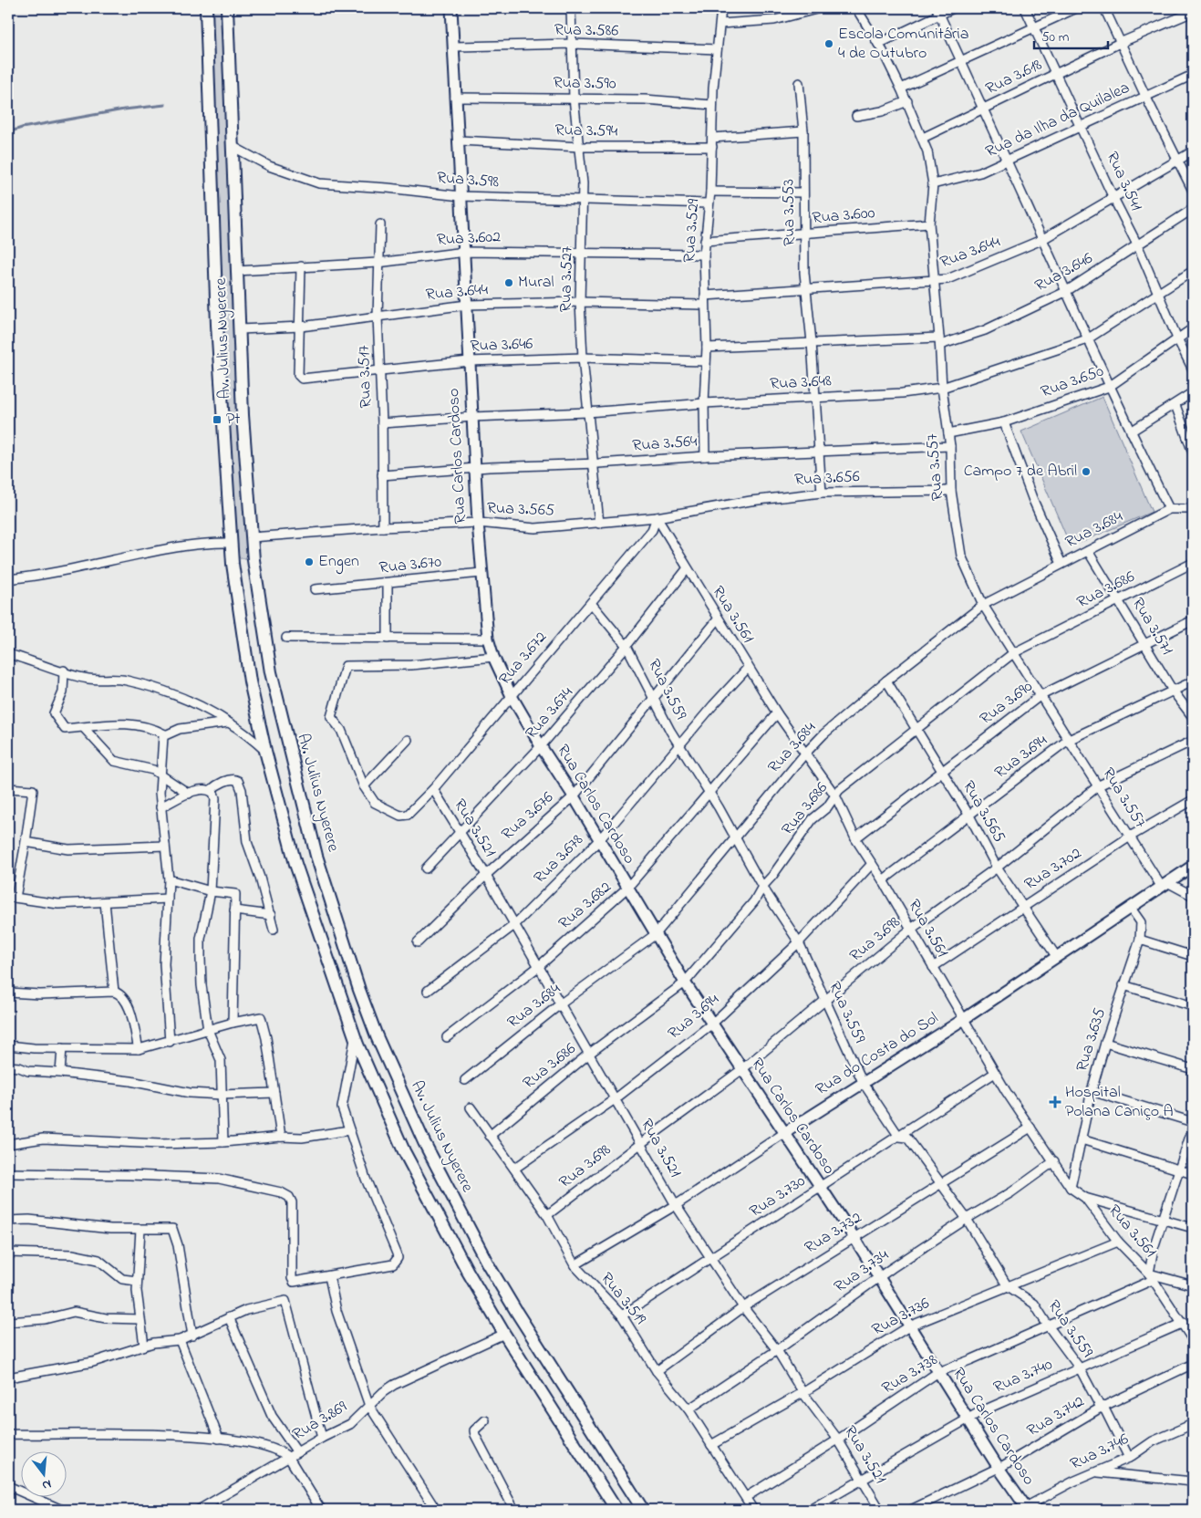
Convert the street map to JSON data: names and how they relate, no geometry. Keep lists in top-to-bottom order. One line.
{"streets":{"main road":["Av. Julius Nyerere"],"street":["Rua 3.586","Rua 3.618","Rua 3.590","Rua da Ilha da Quilalea","Rua 3.594","Rua 3.598","Rua 3.541","Rua 3.553","Rua 3.600","Rua 3.529","Rua 3.602","Rua 3.644","Rua 3.646","Rua 3.527","Rua 3.517","Rua 3.650","Rua 3.648","Rua 3.564","Rua Carlos Cardoso","Rua 3.557","Rua 3.656","Rua 3.565","Rua 3.684","Rua 3.670","Rua 3.686","Rua 3.561","Rua 3.571","Rua 3.672","Rua 3.559","Rua 3.690","Rua 3.674","Rua 3.694","Rua 3.676","Rua 3.521","Rua 3.678","Rua 3.702","Rua 3.682","Rua 3.698","Rua 3.635","Rua do Costa do Sol","Rua 3.730","Rua 3.732","Rua 3.734","Rua 3.519","Rua 3.736","Rua 3.738","Rua 3.740","Rua 3.742","Rua 3.869","Rua 3.746"]},"crossings":[["Rua 3.586","Rua 3.529"],["Rua 3.586","Rua 3.527"],["Rua 3.586","Rua Carlos Cardoso"],["Rua 3.618","Rua 3.541"],["Rua 3.618","Rua 3.557"],["Rua 3.590","Rua 3.529"],["Rua 3.590","Rua 3.527"],["Rua 3.590","Rua Carlos Cardoso"],["Rua da Ilha da Quilalea","Rua 3.541"],["Rua da Ilha da Quilalea","Rua 3.557"],["Rua 3.594","Rua 3.529"],["Rua 3.594","Rua 3.527"],["Rua 3.594","Rua Carlos Cardoso"],["Rua 3.598","Rua 3.529"],["Rua 3.598","Rua 3.527"],["Rua 3.598","Av. Julius Nyerere"],["Rua 3.598","Rua Carlos Cardoso"],["Rua 3.541","Rua 3.644"],["Rua 3.541","Rua 3.646"],["Rua 3.541","Rua 3.650"],["Rua 3.541","Rua 3.648"],["Rua 3.553","Rua 3.600"],["Rua 3.553","Rua 3.644"],["Rua 3.553","Rua 3.646"],["Rua 3.553","Rua 3.648"],["Rua 3.553","Rua 3.564"],["Rua 3.553","Rua 3.656"],["Rua 3.600","Rua 3.529"],["Rua 3.600","Rua 3.557"],["Rua 3.529","Rua 3.602"],["Rua 3.529","Rua 3.644"],["Rua 3.529","Rua 3.646"],["Rua 3.529","Rua 3.648"],["Rua 3.529","Rua 3.564"],["Rua 3.602","Rua 3.527"],["Rua 3.602","Av. Julius Nyerere"],["Rua 3.602","Rua 3.517"],["Rua 3.602","Rua Carlos Cardoso"],["Rua 3.644","Rua 3.646"],["Rua 3.644","Rua 3.527"],["Rua 3.644","Av. Julius Nyerere"],["Rua 3.644","Rua 3.517"],["Rua 3.644","Rua Carlos Cardoso"],["Rua 3.644","Rua 3.557"],["Rua 3.646","Rua 3.527"],["Rua 3.646","Rua 3.517"],["Rua 3.646","Rua Carlos Cardoso"],["Rua 3.646","Rua 3.557"],["Rua 3.527","Rua 3.648"],["Rua 3.527","Rua 3.564"],["Rua 3.527","Rua 3.565"],["Av. Julius Nyerere","Rua 3.565"],["Av. Julius Nyerere","Rua 3.869"],["Rua 3.517","Rua 3.648"],["Rua 3.517","Rua 3.564"],["Rua 3.517","Rua 3.565"],["Rua 3.650","Rua 3.557"],["Rua 3.648","Rua Carlos Cardoso"],["Rua 3.648","Rua 3.557"],["Rua 3.564","Rua Carlos Cardoso"],["Rua 3.564","Rua 3.557"],["Rua Carlos Cardoso","Rua 3.565"],["Rua Carlos Cardoso","Rua 3.684"],["Rua Carlos Cardoso","Rua 3.670"],["Rua Carlos Cardoso","Rua 3.686"],["Rua Carlos Cardoso","Rua 3.672"],["Rua Carlos Cardoso","Rua 3.674"],["Rua Carlos Cardoso","Rua 3.694"],["Rua Carlos Cardoso","Rua 3.676"],["Rua Carlos Cardoso","Rua 3.678"],["Rua Carlos Cardoso","Rua 3.682"],["Rua Carlos Cardoso","Rua 3.698"],["Rua Carlos Cardoso","Rua do Costa do Sol"],["Rua Carlos Cardoso","Rua 3.730"],["Rua Carlos Cardoso","Rua 3.732"],["Rua Carlos Cardoso","Rua 3.734"],["Rua Carlos Cardoso","Rua 3.736"],["Rua Carlos Cardoso","Rua 3.738"],["Rua Carlos Cardoso","Rua 3.740"],["Rua Carlos Cardoso","Rua 3.742"],["Rua Carlos Cardoso","Rua 3.746"],["Rua 3.557","Rua 3.656"],["Rua 3.557","Rua 3.684"],["Rua 3.557","Rua 3.686"],["Rua 3.557","Rua 3.690"],["Rua 3.557","Rua 3.694"],["Rua 3.557","Rua 3.702"],["Rua 3.557","Rua 3.698"],["Rua 3.557","Rua do Costa do Sol"],["Rua 3.656","Rua 3.565"],["Rua 3.565","Rua 3.684"],["Rua 3.565","Rua 3.686"],["Rua 3.565","Rua 3.561"],["Rua 3.565","Rua 3.672"],["Rua 3.565","Rua 3.690"],["Rua 3.565","Rua 3.694"],["Rua 3.565","Rua 3.702"],["Rua 3.565","Rua 3.698"],["Rua 3.565","Rua do Costa do Sol"],["Rua 3.684","Rua 3.561"],["Rua 3.684","Rua 3.571"],["Rua 3.684","Rua 3.559"],["Rua 3.684","Rua 3.521"],["Rua 3.686","Rua 3.561"],["Rua 3.686","Rua 3.571"],["Rua 3.686","Rua 3.559"],["Rua 3.686","Rua 3.521"],["Rua 3.686","Rua 3.519"],["Rua 3.561","Rua 3.672"],["Rua 3.561","Rua 3.690"],["Rua 3.561","Rua 3.674"],["Rua 3.561","Rua 3.694"],["Rua 3.561","Rua 3.676"],["Rua 3.561","Rua 3.678"],["Rua 3.561","Rua 3.702"],["Rua 3.561","Rua 3.682"],["Rua 3.561","Rua 3.698"],["Rua 3.561","Rua 3.635"],["Rua 3.561","Rua do Costa do Sol"],["Rua 3.561","Rua 3.730"],["Rua 3.561","Rua 3.732"],["Rua 3.561","Rua 3.734"],["Rua 3.561","Rua 3.736"],["Rua 3.561","Rua 3.738"],["Rua 3.561","Rua 3.740"],["Rua 3.571","Rua 3.690"],["Rua 3.571","Rua 3.694"],["Rua 3.672","Rua 3.559"],["Rua 3.672","Rua 3.521"],["Rua 3.559","Rua 3.674"],["Rua 3.559","Rua 3.694"],["Rua 3.559","Rua 3.676"],["Rua 3.559","Rua 3.678"],["Rua 3.559","Rua 3.682"],["Rua 3.559","Rua 3.698"],["Rua 3.559","Rua do Costa do Sol"],["Rua 3.559","Rua 3.730"],["Rua 3.559","Rua 3.732"],["Rua 3.559","Rua 3.734"],["Rua 3.559","Rua 3.736"],["Rua 3.559","Rua 3.738"],["Rua 3.559","Rua 3.740"],["Rua 3.559","Rua 3.742"],["Rua 3.559","Rua 3.746"],["Rua 3.674","Rua 3.521"],["Rua 3.694","Rua 3.521"],["Rua 3.694","Rua 3.519"],["Rua 3.676","Rua 3.521"],["Rua 3.521","Rua 3.678"],["Rua 3.521","Rua 3.682"],["Rua 3.521","Rua 3.698"],["Rua 3.521","Rua do Costa do Sol"],["Rua 3.521","Rua 3.730"],["Rua 3.521","Rua 3.732"],["Rua 3.521","Rua 3.734"],["Rua 3.521","Rua 3.736"],["Rua 3.521","Rua 3.738"],["Rua 3.521","Rua 3.740"],["Rua 3.698","Rua 3.519"],["Rua 3.635","Rua do Costa do Sol"],["Rua do Costa do Sol","Rua 3.519"],["Rua 3.730","Rua 3.519"],["Rua 3.732","Rua 3.519"],["Rua 3.734","Rua 3.519"],["Rua 3.519","Rua 3.736"],["Rua 3.519","Rua 3.738"]],"places":{"other":["Escola Comunitária 4 de Outubro","Mural","Campo 7 de Abril","Engen"],"transit":["Pt"],"health":["Hospital Polana Caniço A"]},"scale_bar":"50 m","north":"bottom"}
